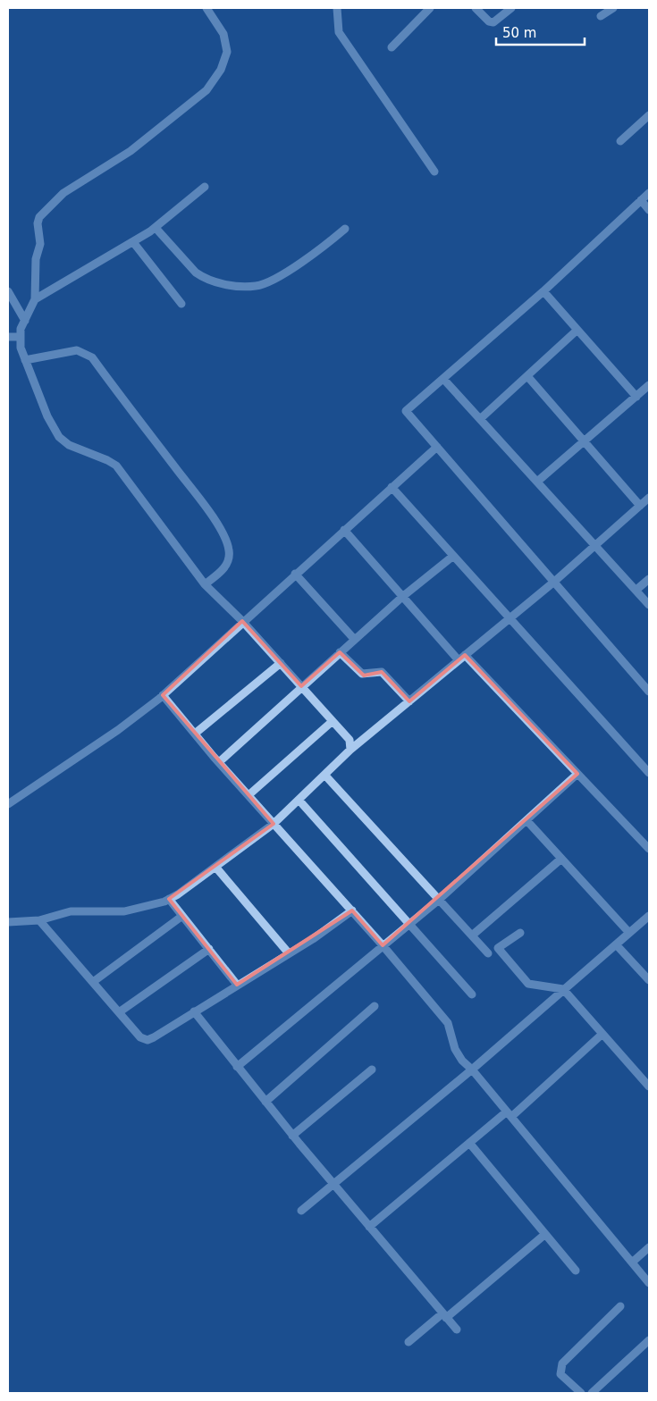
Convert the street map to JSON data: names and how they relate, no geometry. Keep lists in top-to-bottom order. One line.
{"scale_bar":"50 m"}
